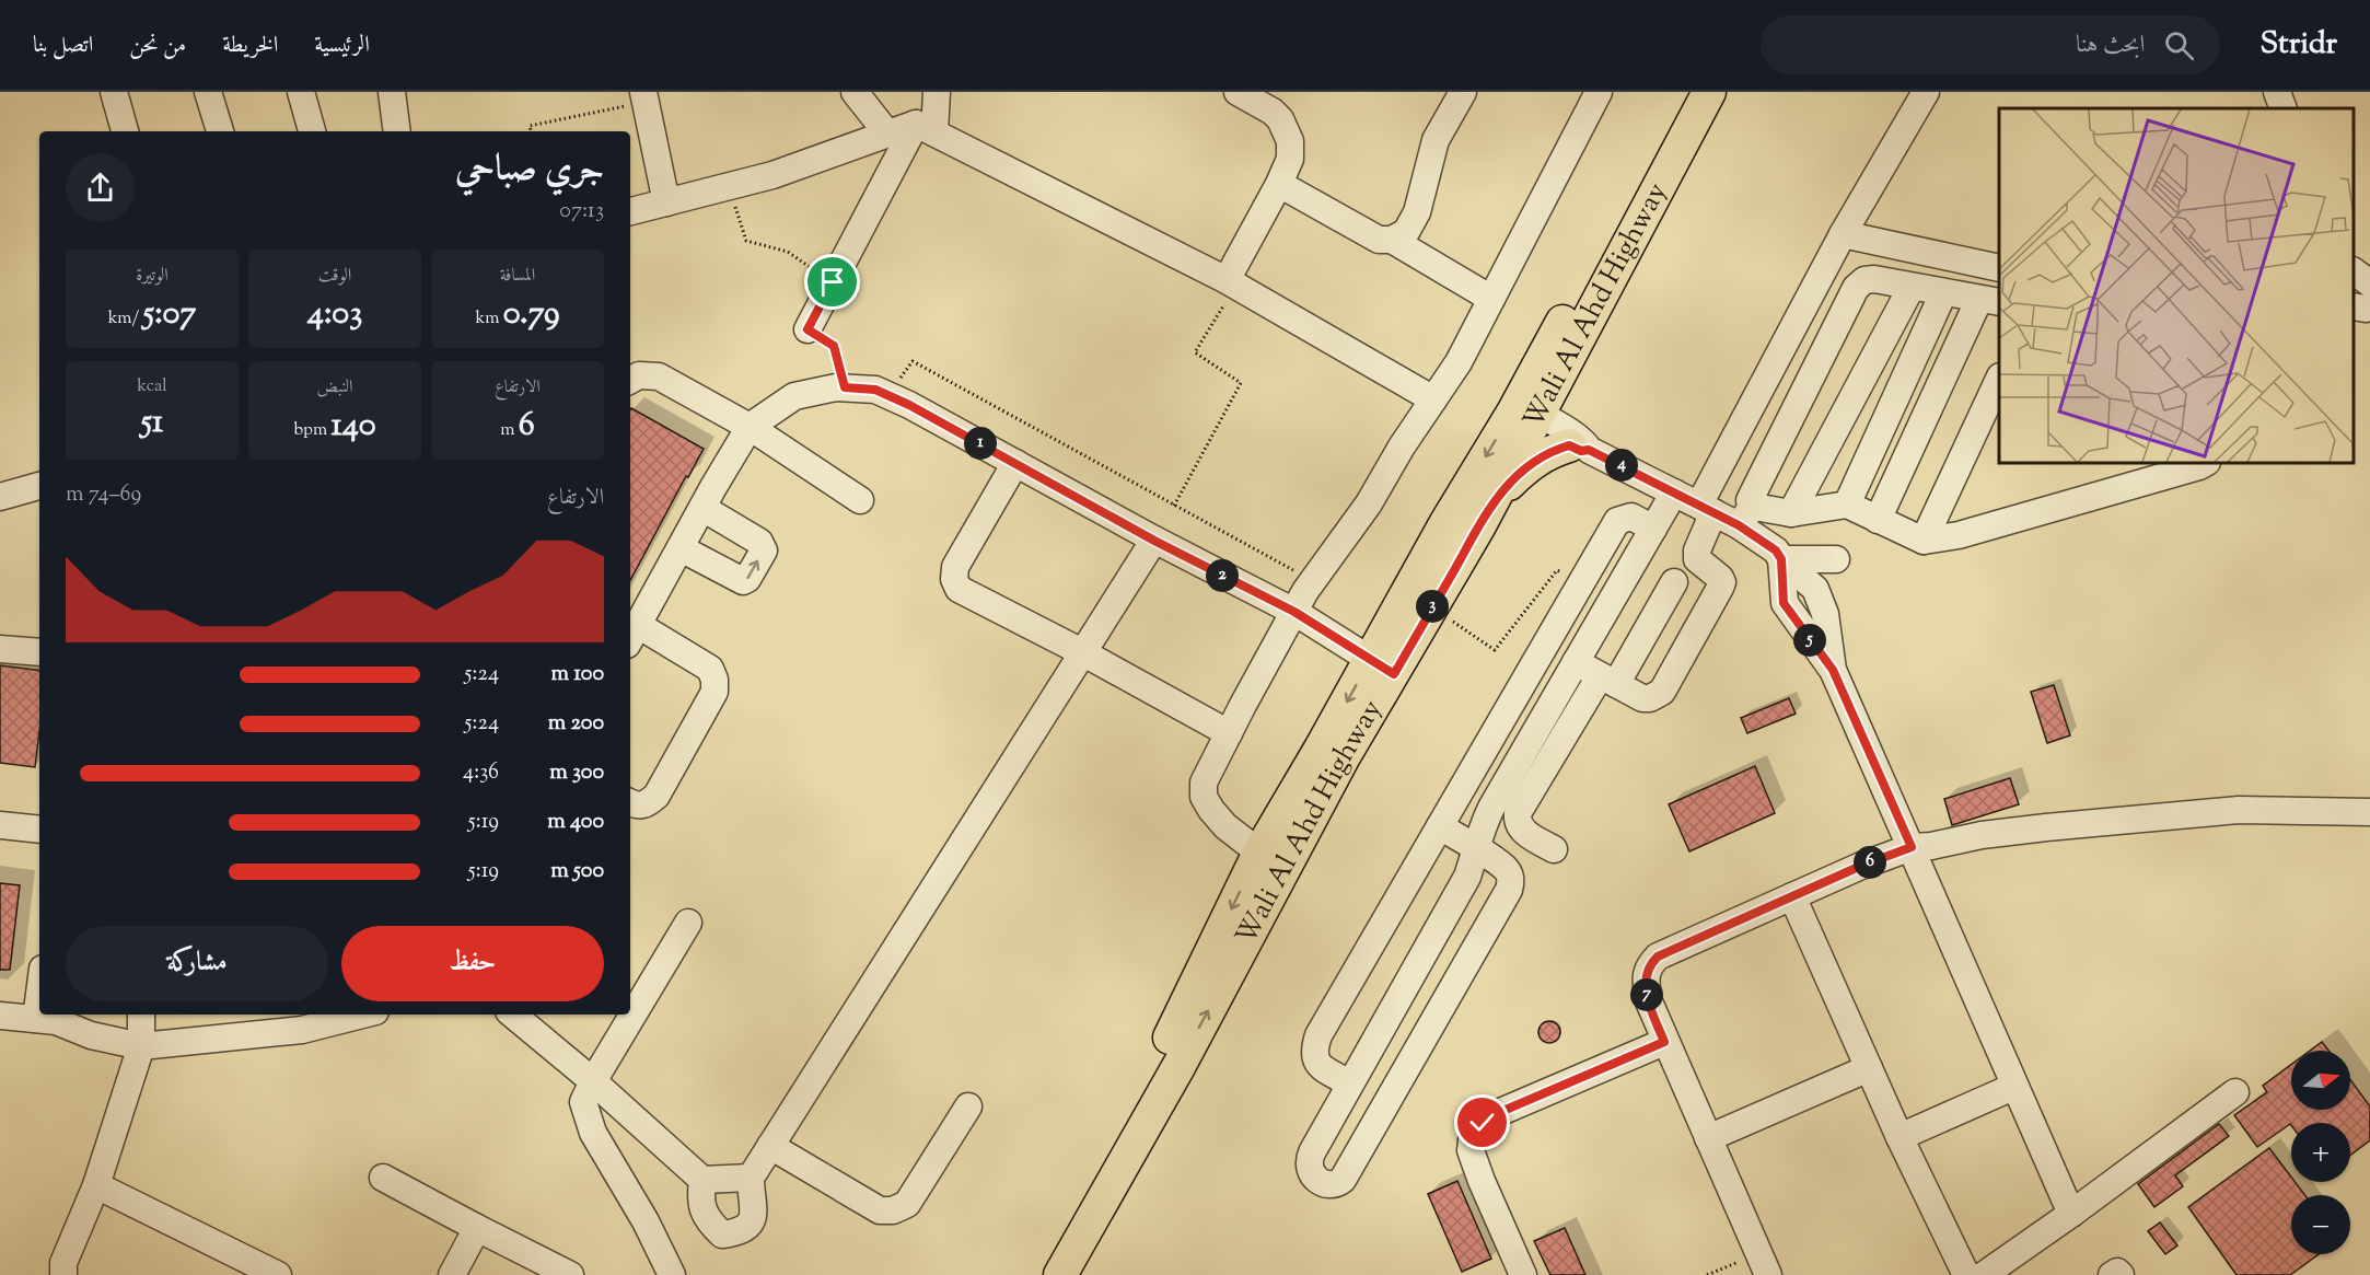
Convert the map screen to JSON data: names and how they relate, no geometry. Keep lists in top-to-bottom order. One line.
{"streets":{"main road":["Wali Al Ahd Highway"]},"north":"right","page":{"header":"Stridr","search":"ابحث هنا","nav":["الرئيسية","الخريطة","من نحن","اتصل بنا"],"heading":["جري صباحي","07:13"],"stats":[["المسافة","0.79 km"],["الوقت","4:03"],["الوتيرة","5:07 /km"],["الارتفاع","6 m"],["النبض","140 bpm"],["kcal","51"]],"pins":["1","4","2","3","5","6","7"],"chart":["الارتفاع","69–74 m"],"list":[{"name":"100 m","note":"5:24"},{"name":"200 m","note":"5:24"},{"name":"300 m","note":"4:36"},{"name":"400 m","note":"5:19"},{"name":"500 m","note":"5:19"}],"buttons":["حفظ","مشاركة"],"map_buttons":["+","−"]}}
